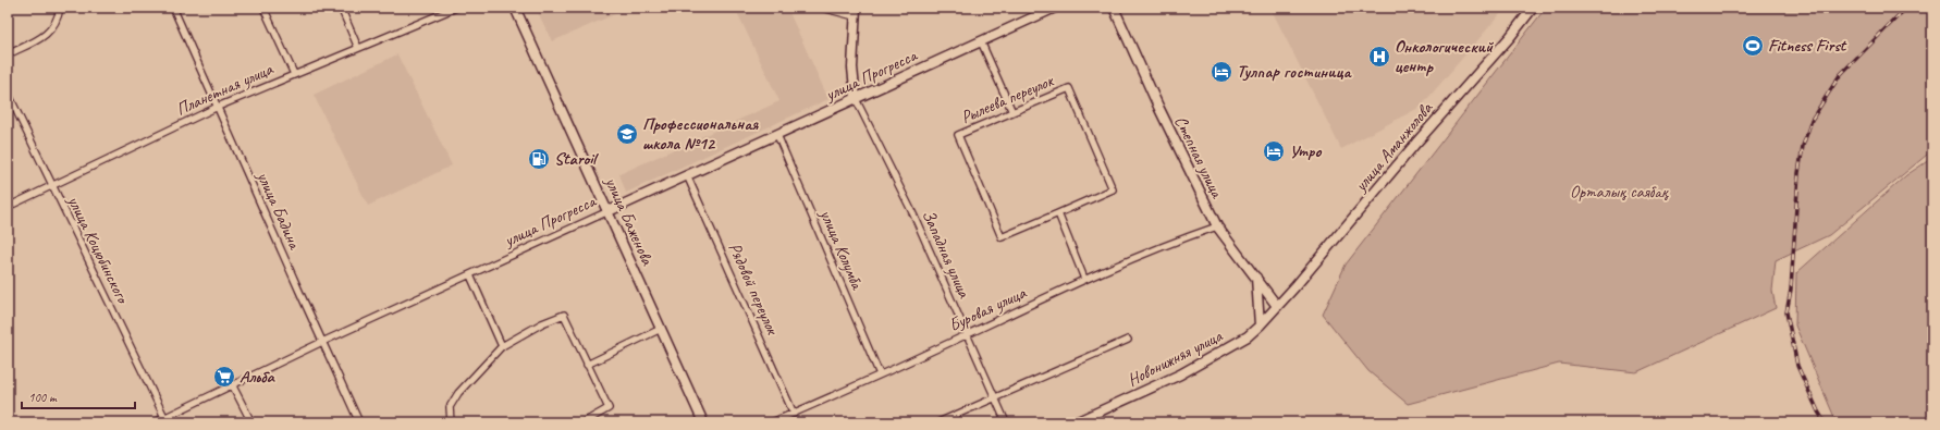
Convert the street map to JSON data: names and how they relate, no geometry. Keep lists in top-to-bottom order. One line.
{"streets":{"main road":["улица Прогресса","улица Аманжолова","Степная улица","улица Баженова","Новонижняя улица"],"street":["Планетная улица","Рылеева переулок","улица Бадина","улица Коцюбинского","улица Колумба","Западная улица","Рядовой переулок","Буровая улица"]},"crossings":[["улица Прогресса","улица Бадина"],["улица Прогресса","улица Баженова"],["улица Прогресса","улица Коцюбинского"],["улица Прогресса","улица Колумба"],["улица Прогресса","Западная улица"],["улица Прогресса","Рядовой переулок"],["Планетная улица","улица Бадина"],["Планетная улица","улица Коцюбинского"],["улица Аманжолова","Степная улица"],["улица Аманжолова","Новонижняя улица"],["Степная улица","Буровая улица"],["Степная улица","Новонижняя улица"],["улица Колумба","Буровая улица"],["Западная улица","Буровая улица"],["Рядовой переулок","Буровая улица"]],"parks":["Орталық саябақ"],"places":{"sports":["Fitness First"],"hospital":["Онкологический центр"],"hotel":["Тулпар гостиница","Утро"],"school or university":["Профессиональная школа №12"],"fuel station":["Staroil"],"supermarket":["Альба"]},"scale_bar":"100 m"}
